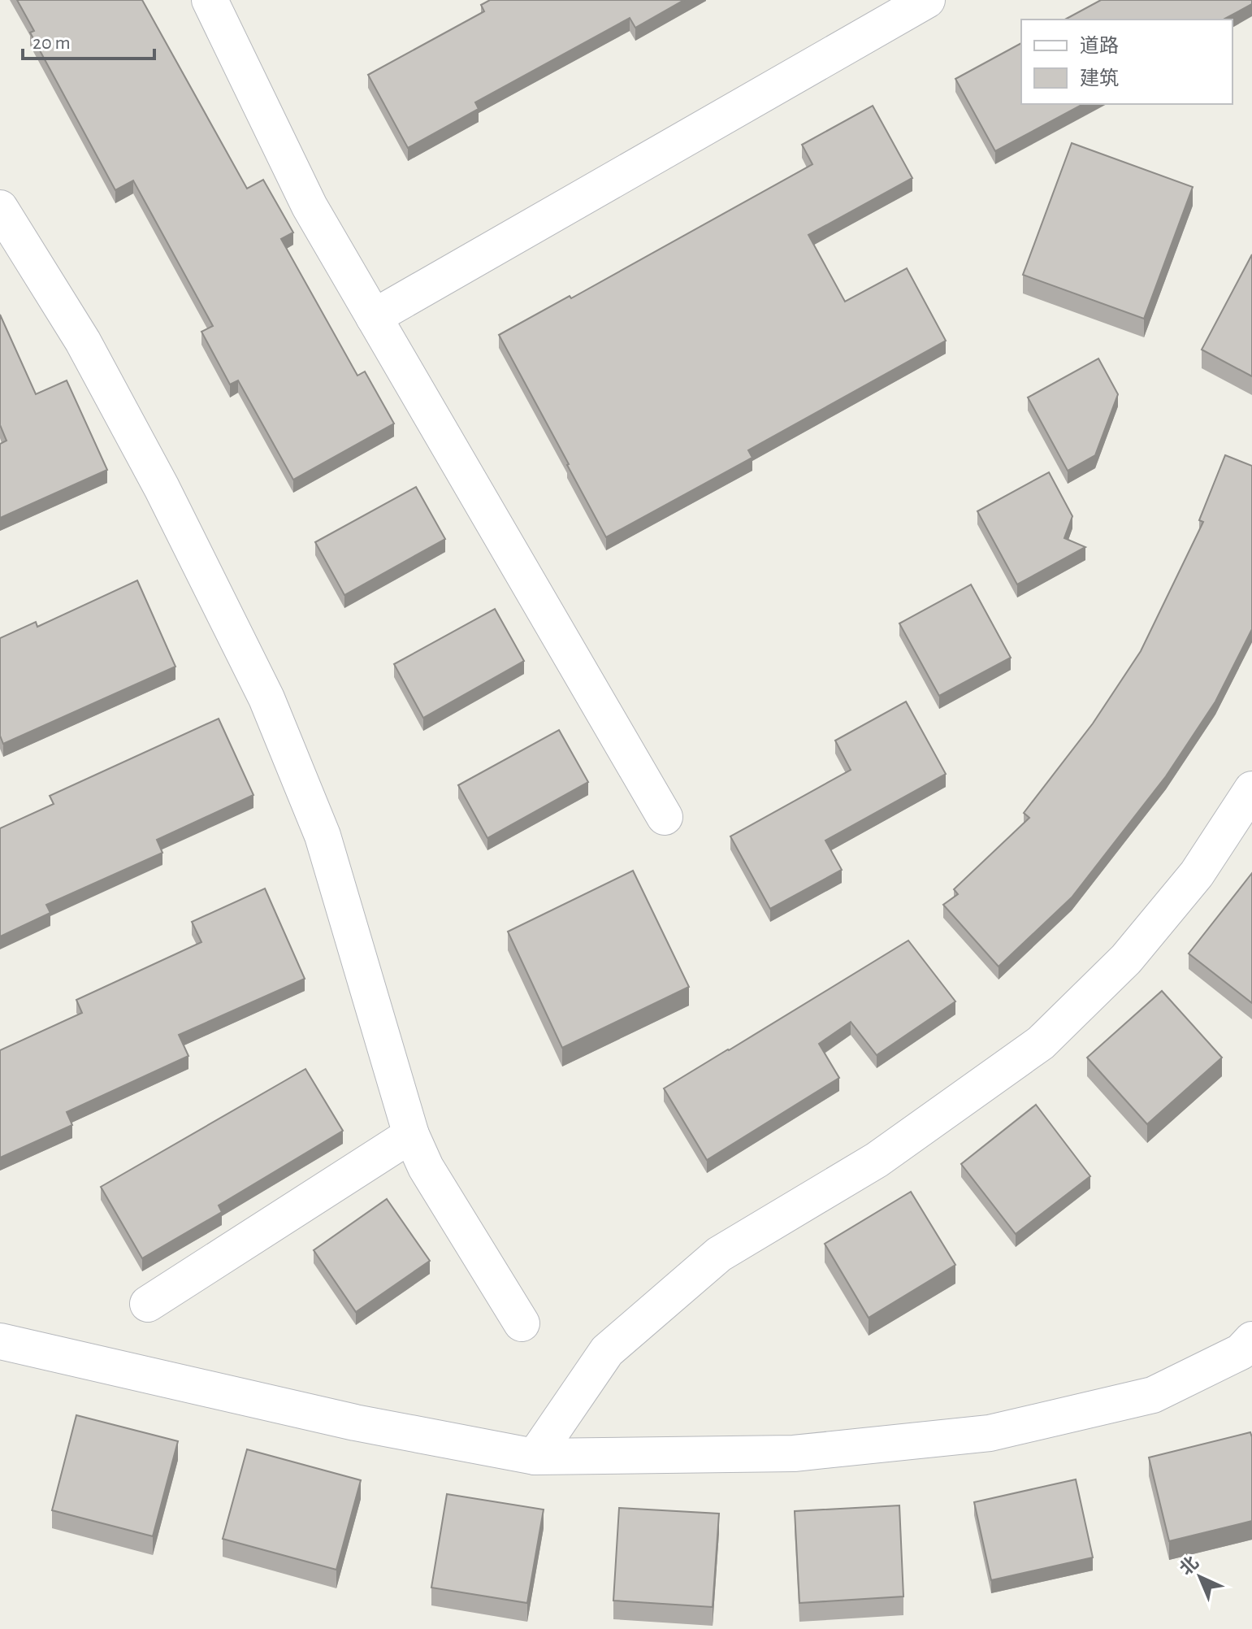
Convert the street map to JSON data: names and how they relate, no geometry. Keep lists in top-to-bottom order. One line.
{"legend":["道路","建筑"],"scale_bar":"20 m","north":"top left"}
